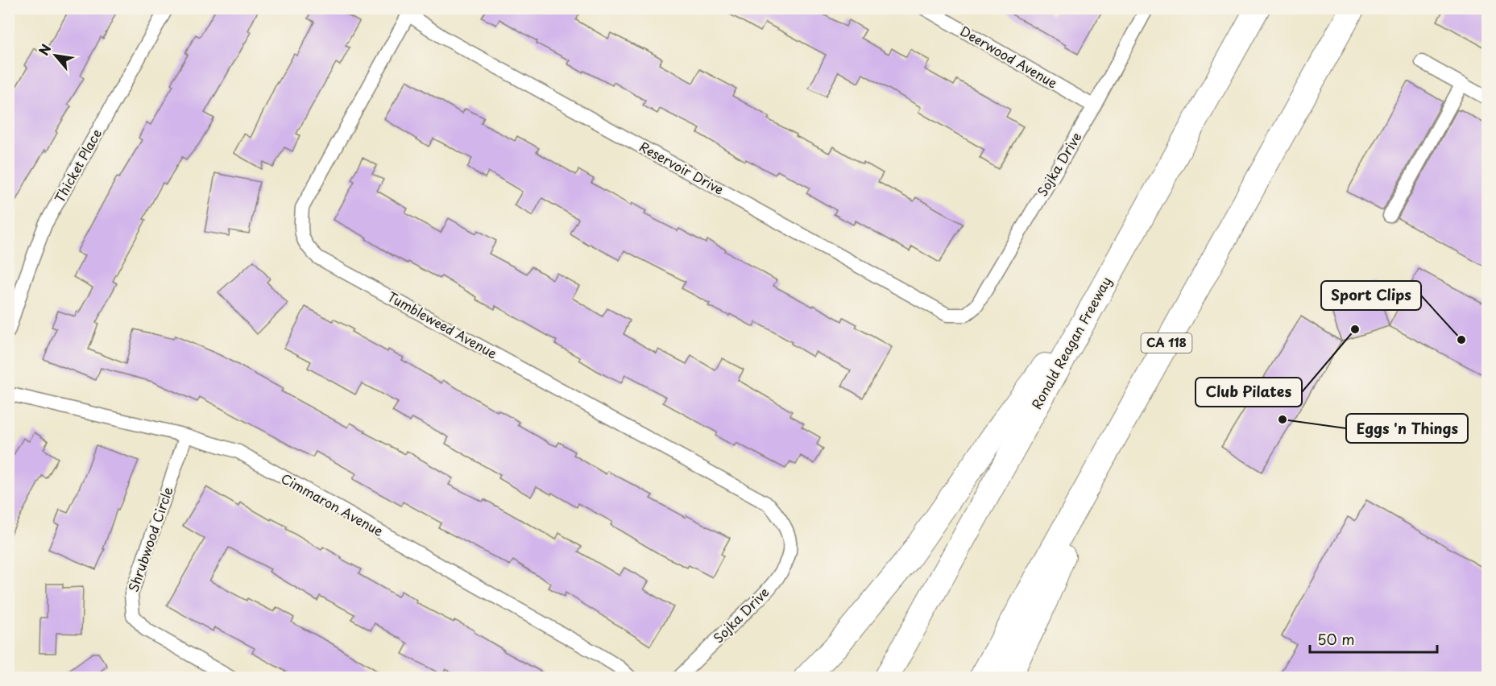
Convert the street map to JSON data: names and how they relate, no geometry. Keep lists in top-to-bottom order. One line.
{"streets":{"highway":["Ronald Reagan Freeway","CA 118"],"street":["Deerwood Avenue","Sojka Drive","Thicket Place","Reservoir Drive","Tumbleweed Avenue","Cimmaron Avenue","Shrubwood Circle"]},"crossings":[["Deerwood Avenue","Sojka Drive"],["Sojka Drive","Reservoir Drive"],["Sojka Drive","Tumbleweed Avenue"],["Reservoir Drive","Tumbleweed Avenue"],["Cimmaron Avenue","Shrubwood Circle"]],"places":["Club Pilates","Sport Clips","Eggs 'n Things"],"scale_bar":"50 m","north":"top left"}
